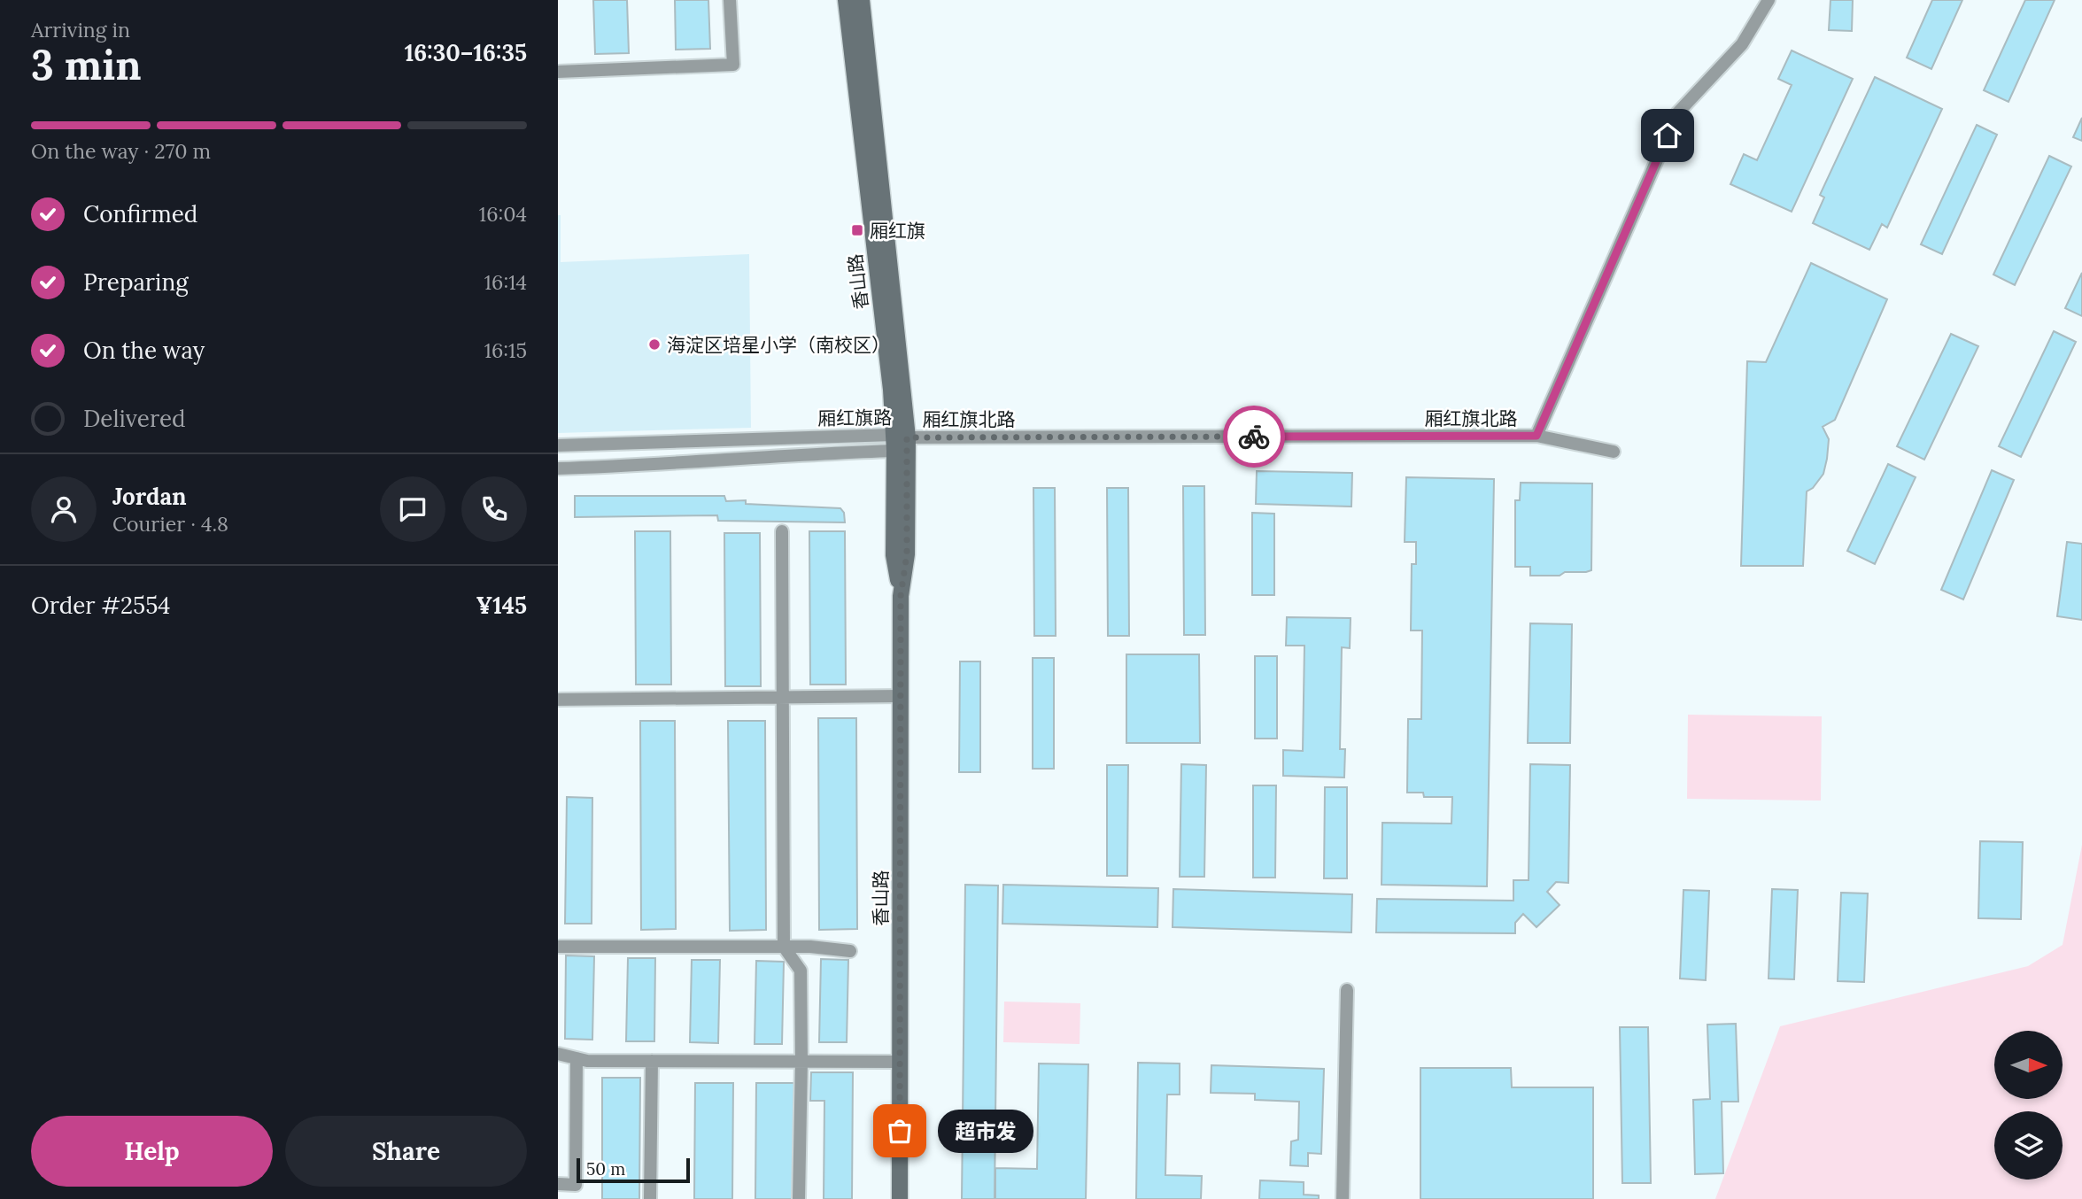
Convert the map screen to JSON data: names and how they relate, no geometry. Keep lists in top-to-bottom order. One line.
{"streets":{"street":["香山路","厢红旗路","厢红旗北路"]},"crossings":[["香山路","厢红旗路"],["香山路","厢红旗北路"],["厢红旗路","厢红旗北路"]],"places":{"transit":["厢红旗"],"other":["海淀区培星小学（南校区）","超市发"]},"scale_bar":"50 m","north":"right","page":{"heading":["3 min","Arriving in","16:30–16:35"],"panel":["Jordan","Courier · 4.8","Order #2554","¥145"],"bar":"On the way · 270 m","list":[["Confirmed","16:04"],["Preparing","16:14"],["On the way","16:15"],"Delivered"],"buttons":["Help","Share"],"bubble":"超市发","scale":"50 m"}}
